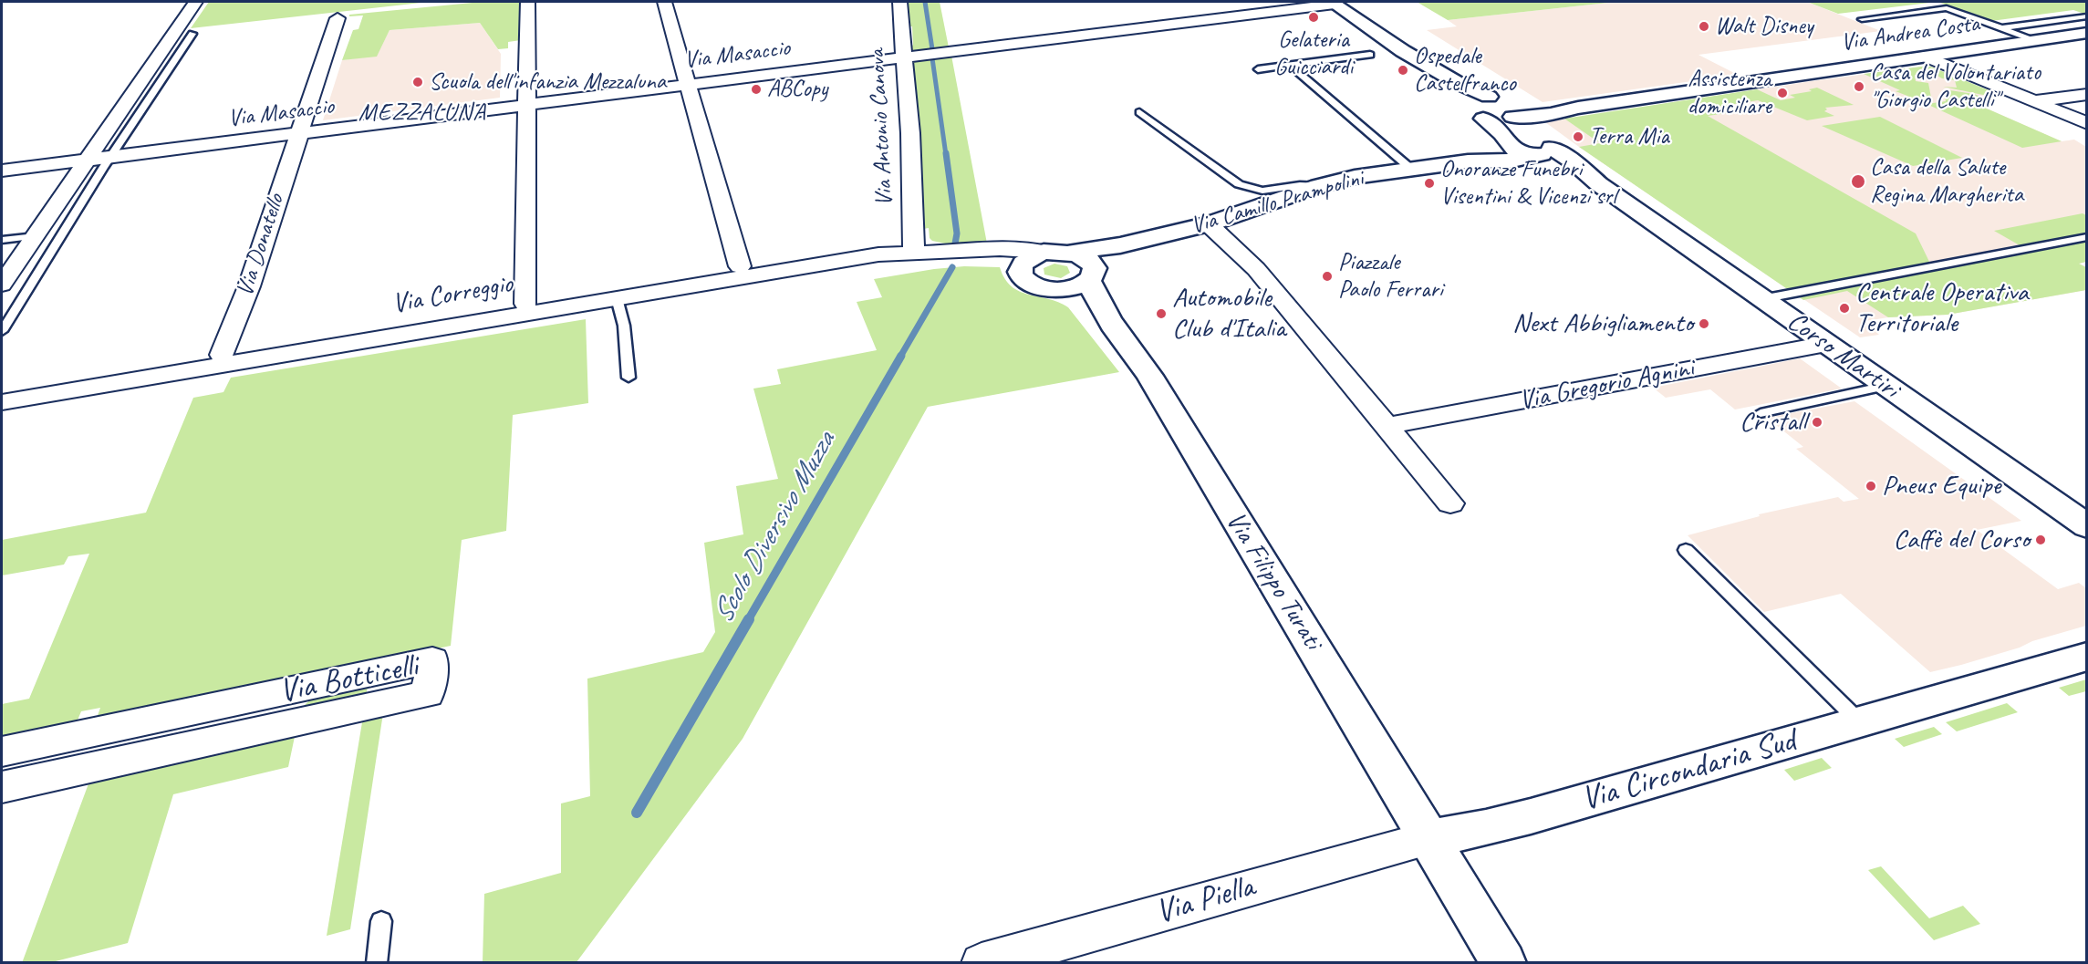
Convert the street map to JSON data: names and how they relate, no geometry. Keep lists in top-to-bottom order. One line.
{"streets":{"main road":["Via Andrea Costa","Via Camillo Prampolini","Corso Martiri","Via Filippo Turati","Via Circondaria Sud"],"street":["Via Masaccio","Via Antonio Canova","Via Donatello","Via Correggio","Via Gregorio Agnini","Via Botticelli","Via Piella"]},"crossings":[["Via Andrea Costa","Corso Martiri"],["Via Masaccio","Via Antonio Canova"],["Via Masaccio","Via Donatello"],["Via Antonio Canova","Via Correggio"],["Via Camillo Prampolini","Corso Martiri"],["Via Camillo Prampolini","Via Filippo Turati"],["Corso Martiri","Via Gregorio Agnini"],["Via Filippo Turati","Via Circondaria Sud"],["Via Filippo Turati","Via Piella"],["Via Circondaria Sud","Via Piella"]],"districts":["MEZZALUNA"],"water":["Scolo Diversivo Muzza"],"places":["Gelateria Guicciardi","Walt Disney","Ospedale Castelfranco","Scuola dell'infanzia Mezzaluna","Casa del Volontariato \"Giorgio Castelli\"","ABCopy","Assistenza domiciliare","Terra Mia","Casa della Salute Regina Margherita","Onoranze Funebri Visentini & Vicenzi srl","Piazzale Paolo Ferrari","Centrale Operativa Territoriale","Automobile Club d'Italia","Next Abbigliamento","Cristall","Pneus Equipe","Caffè del Corso"]}
